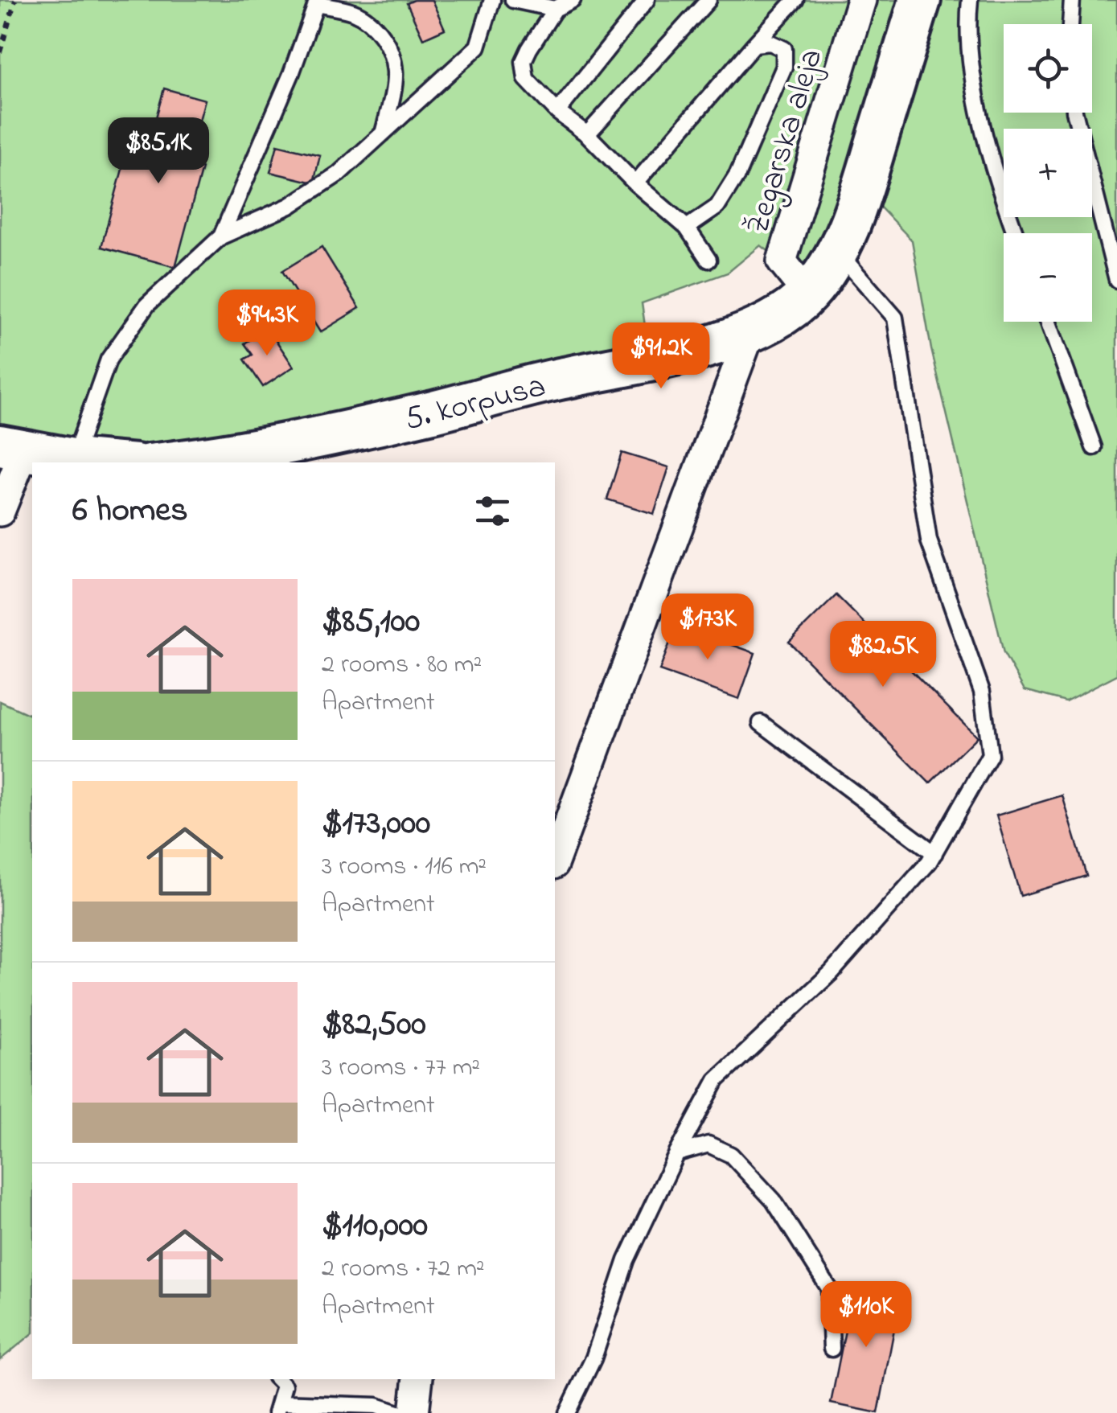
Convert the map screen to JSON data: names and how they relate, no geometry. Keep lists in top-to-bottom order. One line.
{"streets":{"street":["Žegarska aleja","5. korpusa"]},"crossings":[["Žegarska aleja","5. korpusa"]],"page":{"map_buttons":["+","−"],"price":["$85.1K","$94.3K","$91.2K","$173K","$82.5K","$110K"],"heading":"6 homes","list":[{"name":"$85,100","note":"2 rooms · 80 m² · Apartment"},{"name":"$173,000","note":"3 rooms · 116 m² · Apartment"},{"name":"$82,500","note":"3 rooms · 77 m² · Apartment"},{"name":"$110,000","note":"2 rooms · 72 m² · Apartment"}]}}
